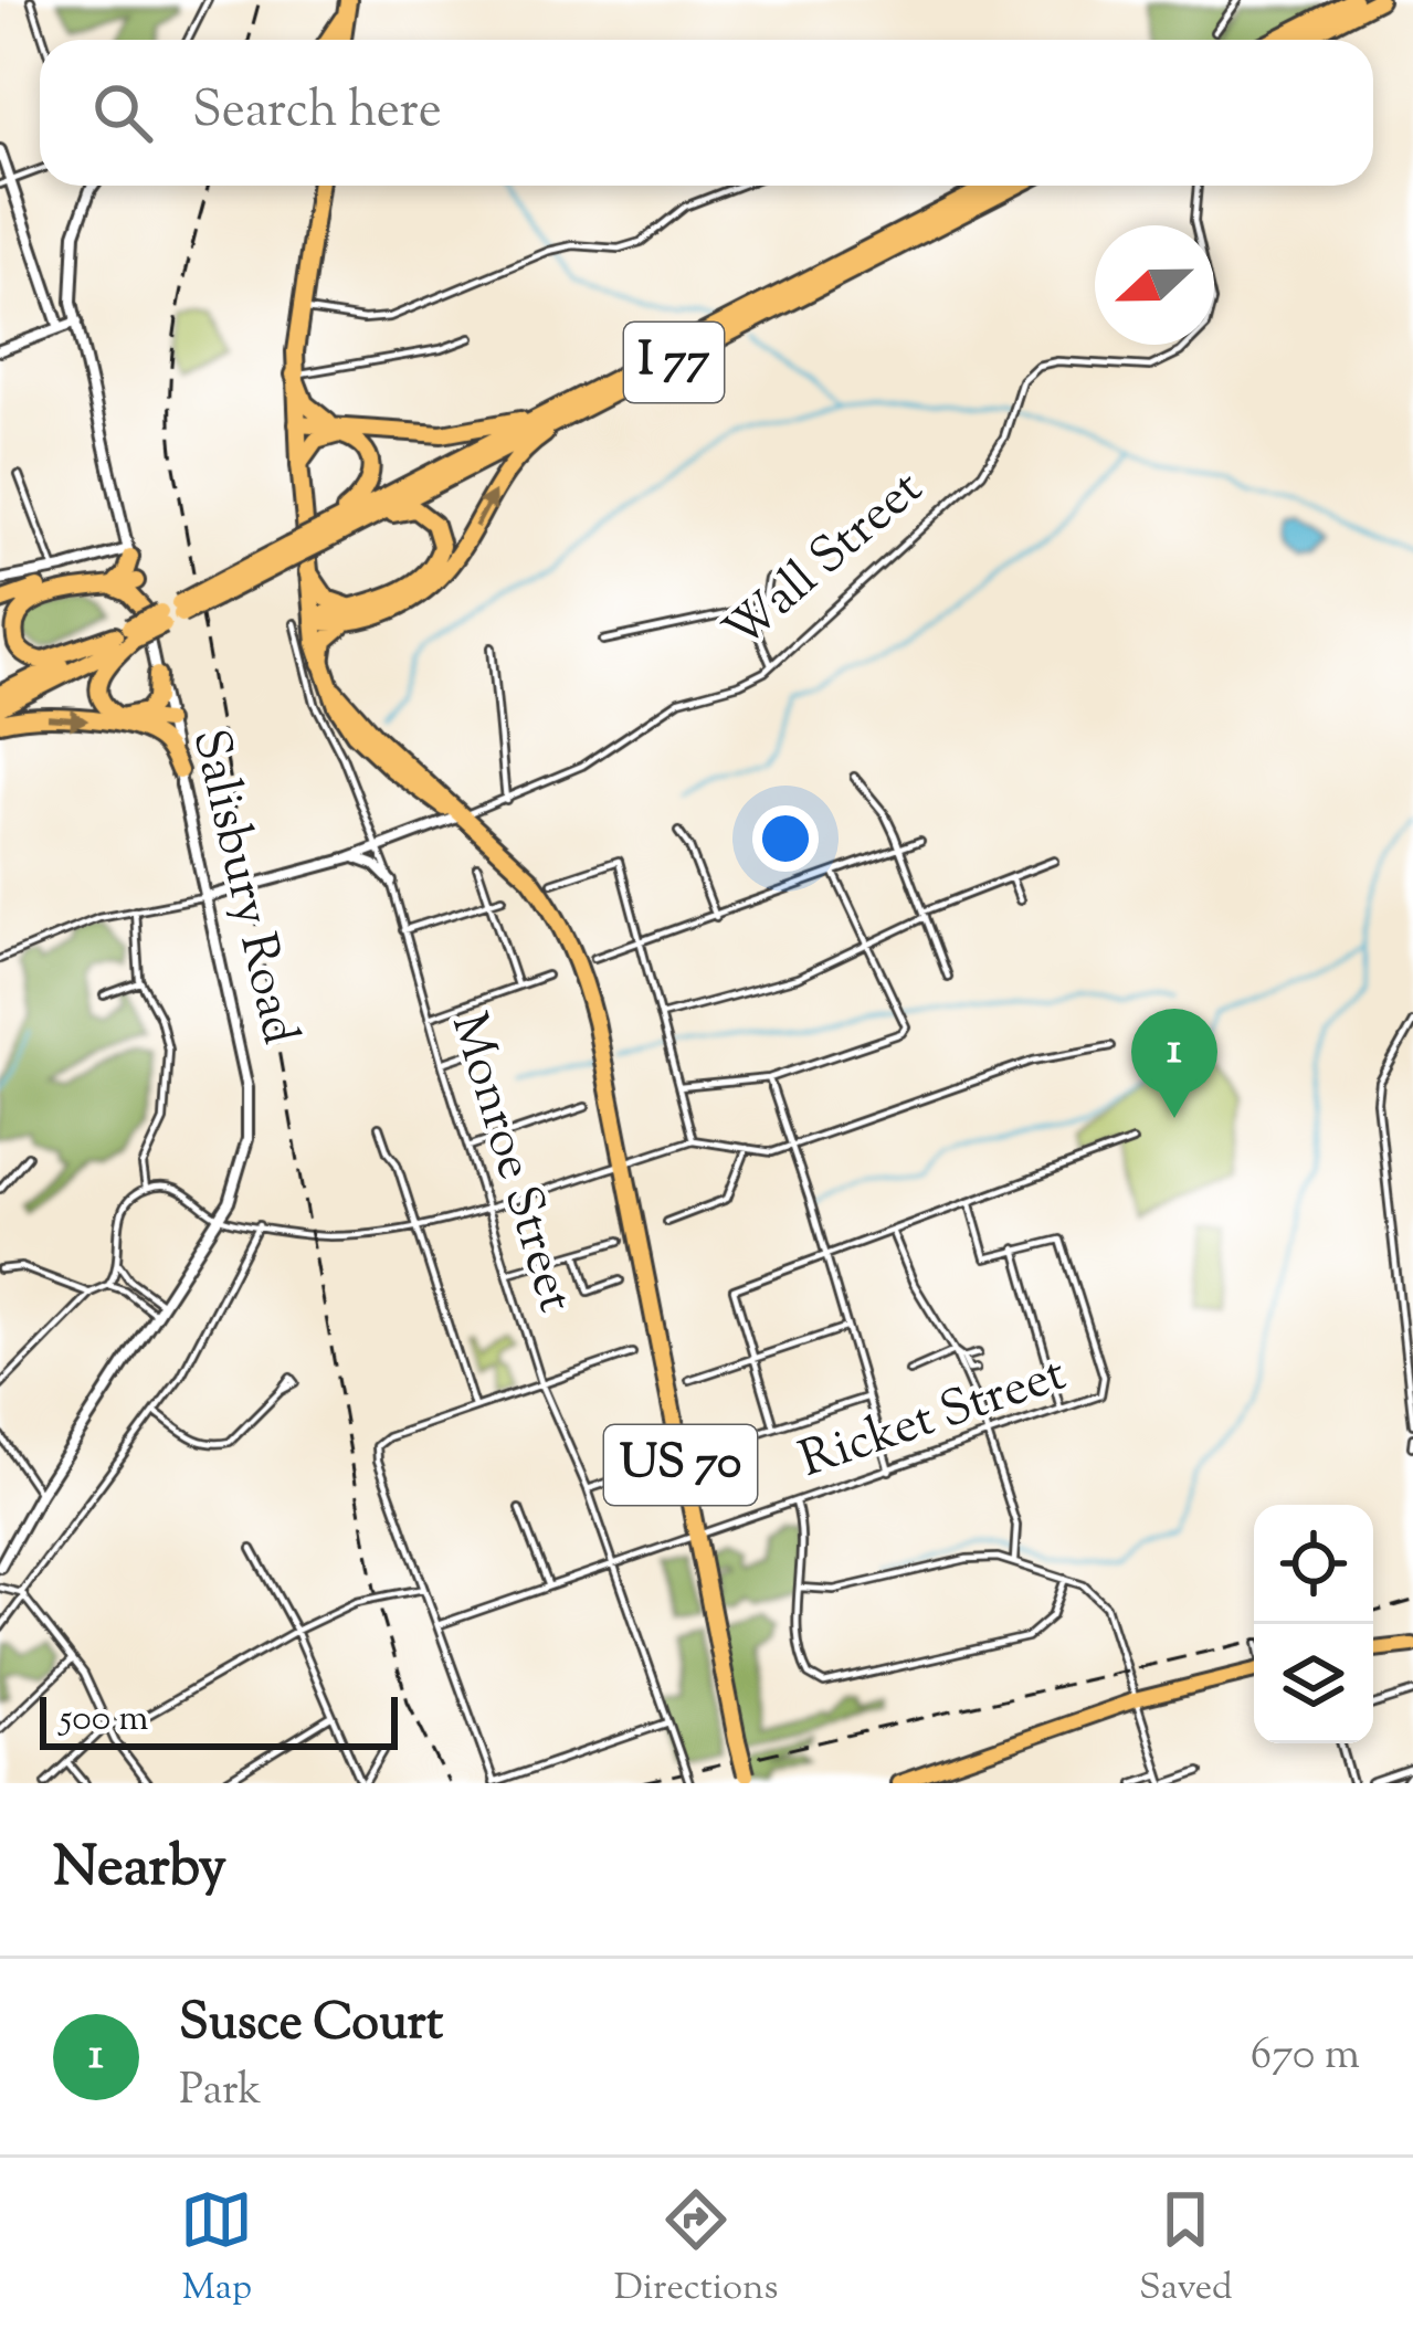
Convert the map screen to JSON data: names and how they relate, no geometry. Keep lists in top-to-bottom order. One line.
{"streets":{"highway":["I 77","US 70"],"street":["Wall Street","Salisbury Road","Monroe Street","Ricket Street"]},"crossings":[["I 77","Salisbury Road"],["Wall Street","Salisbury Road"],["Wall Street","Monroe Street"],["Wall Street","US 70"],["Monroe Street","Ricket Street"],["Ricket Street","US 70"]],"scale_bar":"500 m","north":"left","page":{"search":"Search here","pins":"1","scale":"500 m","heading":"Nearby","list":[{"mark":"1","name":"Susce Court","note":"Park","value":"670 m"}],"nav":["Map","Directions","Saved"]}}
